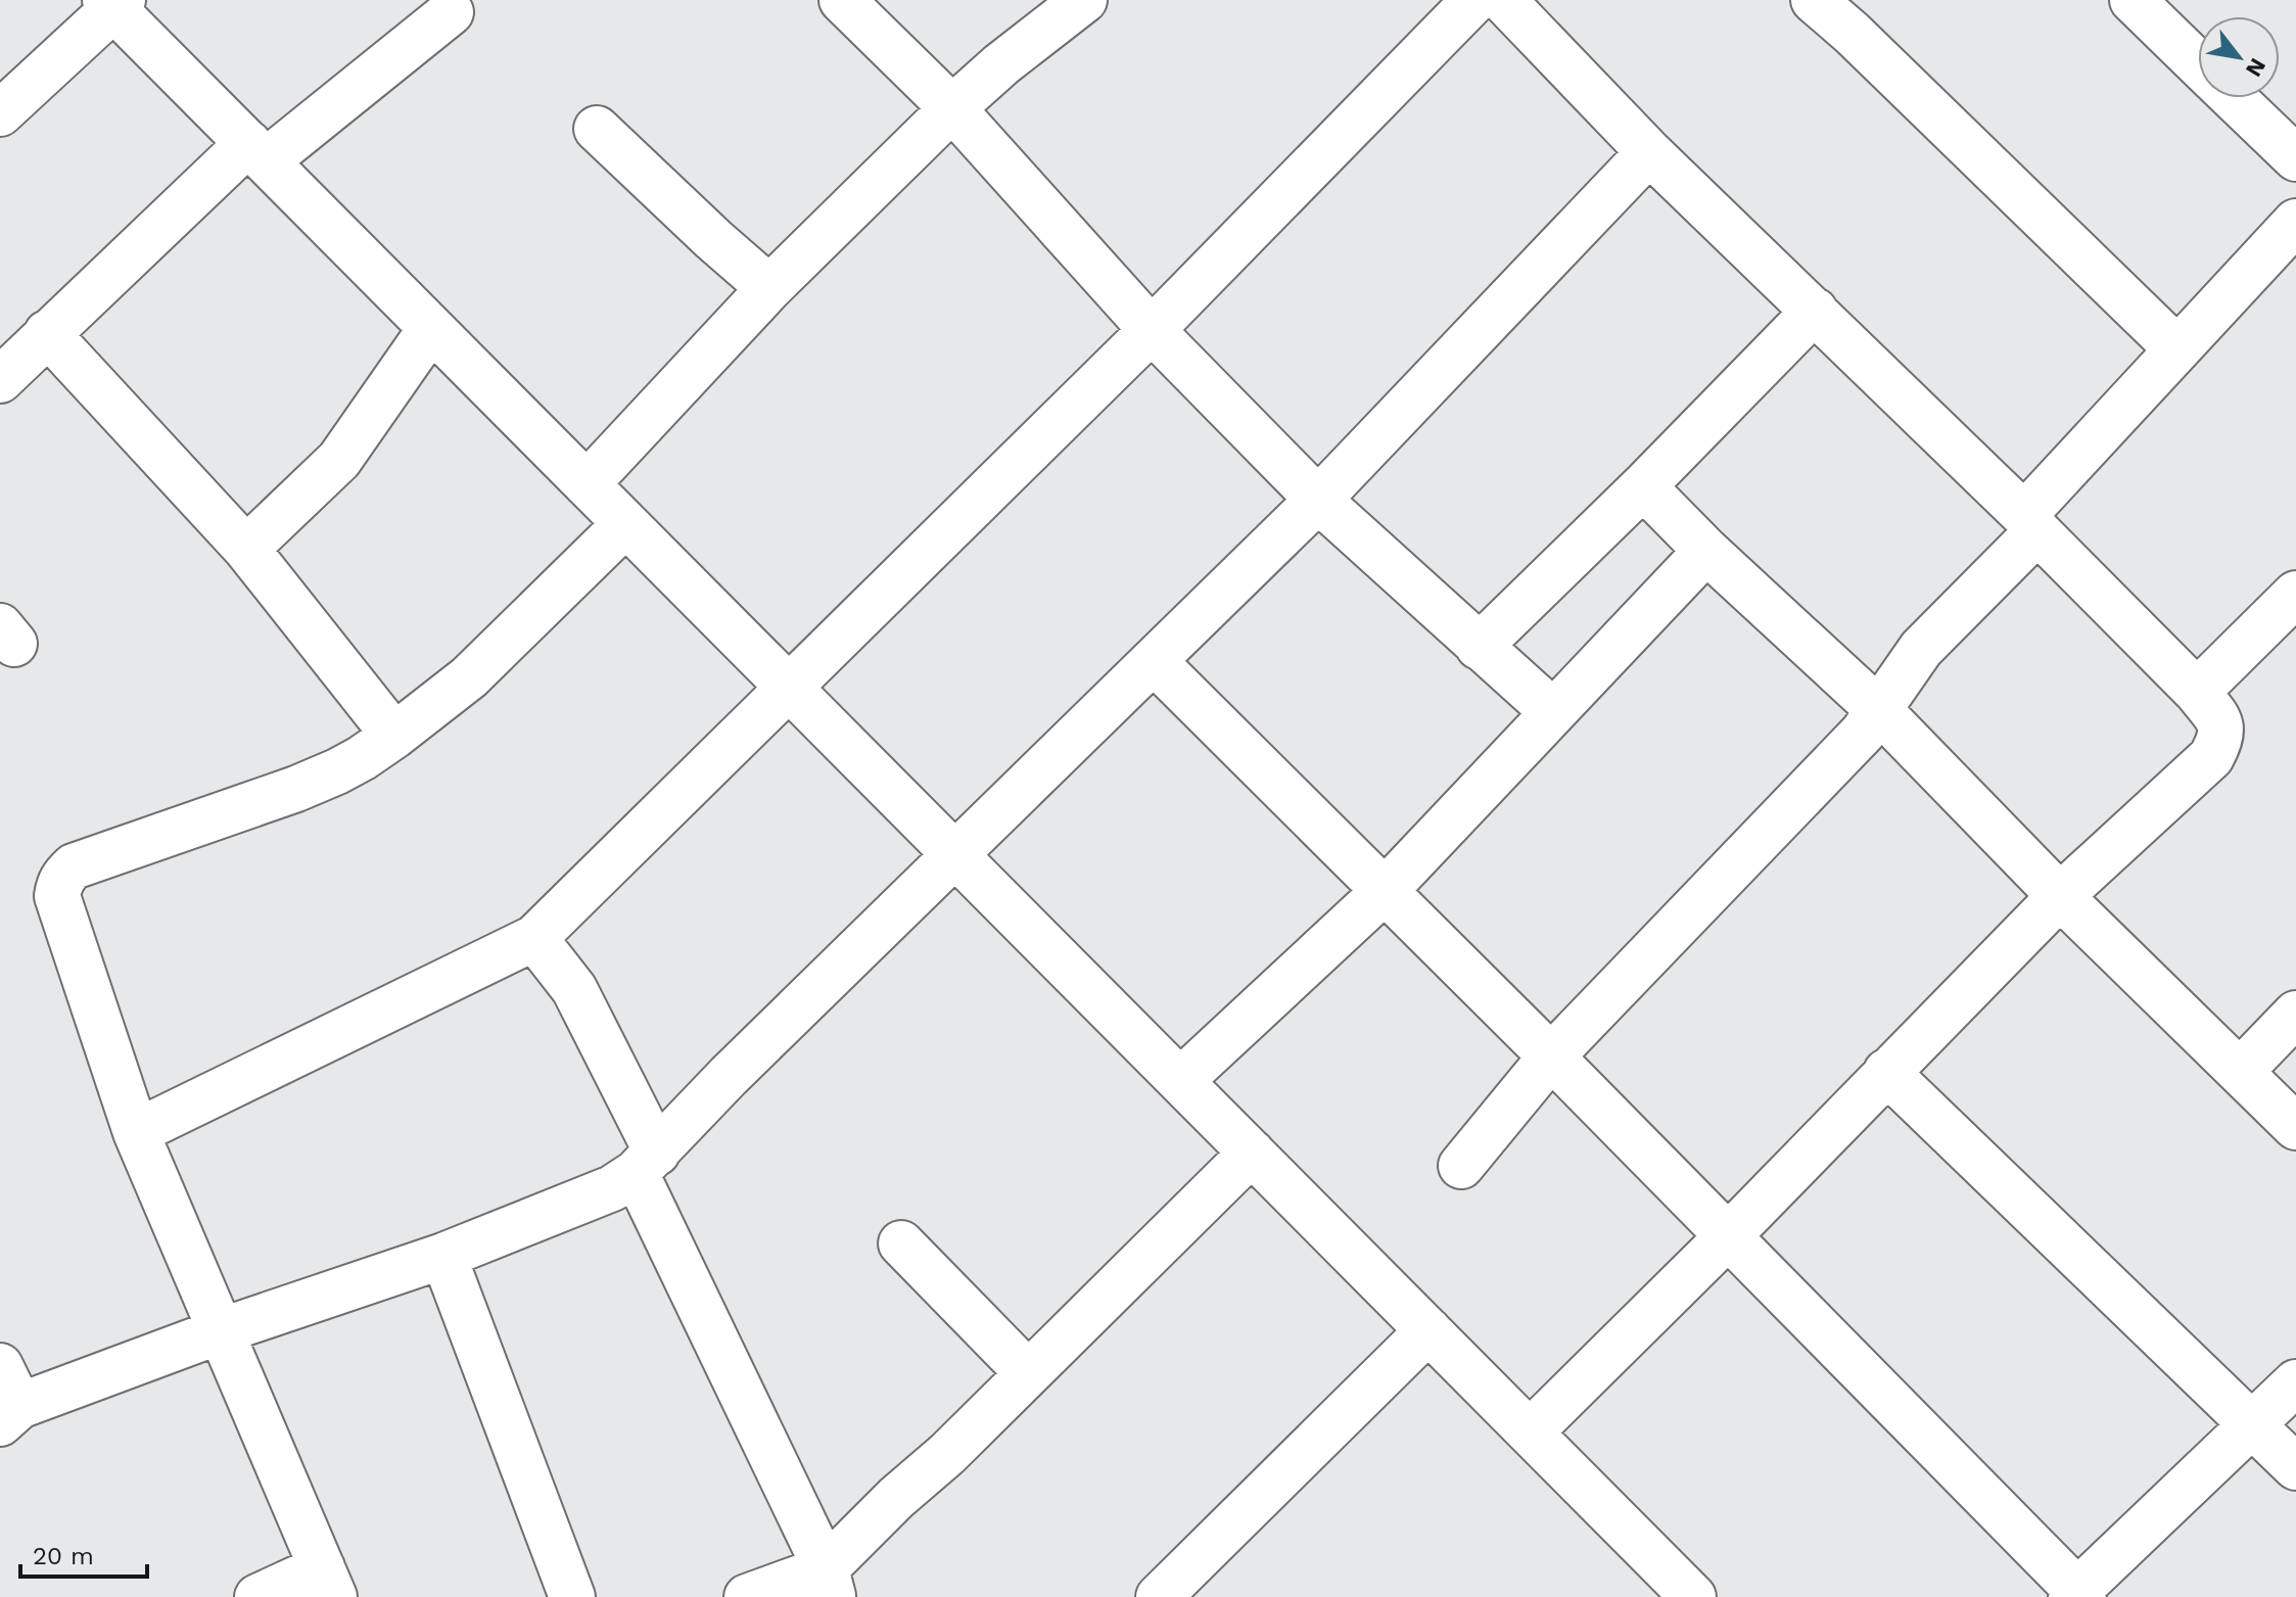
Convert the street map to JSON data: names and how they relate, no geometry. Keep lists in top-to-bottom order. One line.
{"scale_bar":"20 m","north":"bottom right"}
